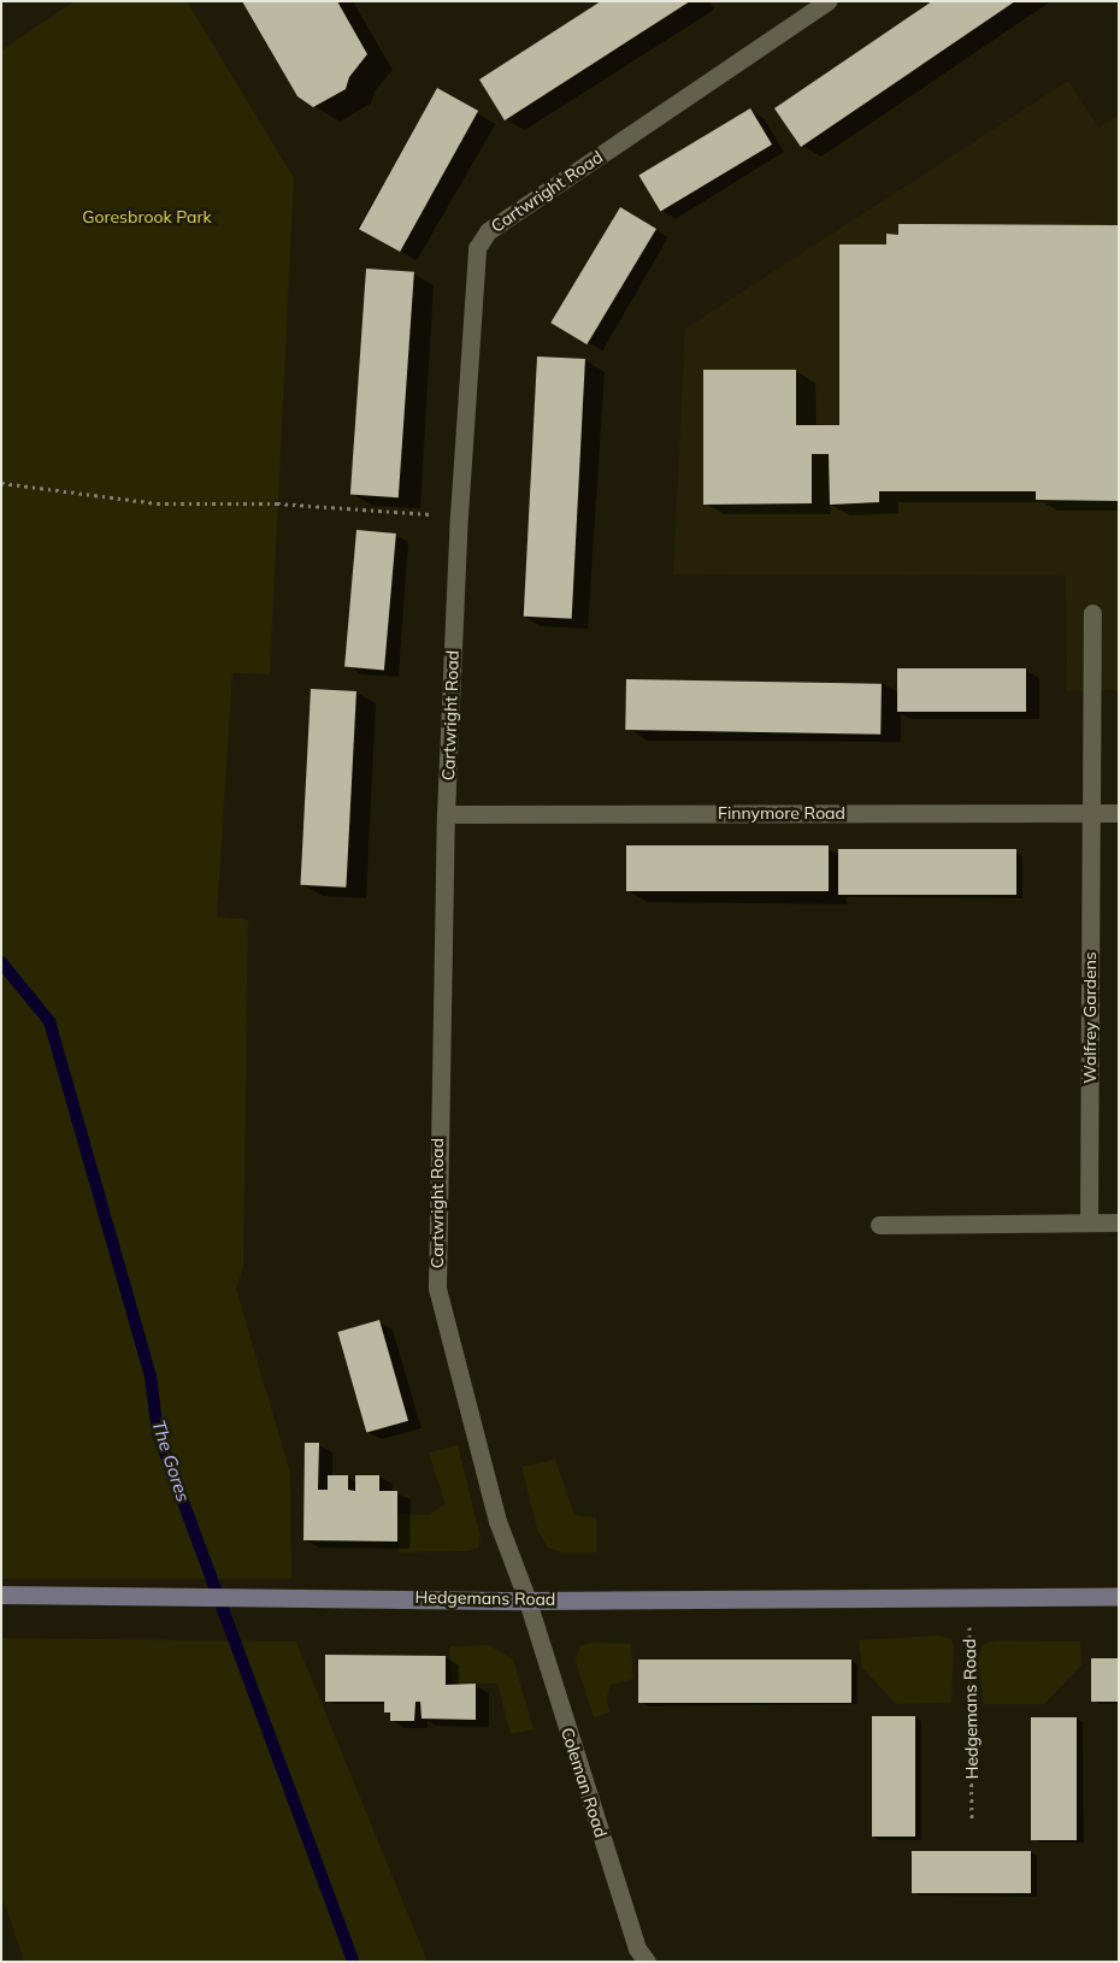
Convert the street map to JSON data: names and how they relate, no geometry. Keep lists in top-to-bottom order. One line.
{"streets":{"street":["Cartwright Road","Finnymore Road","Walfrey Gardens","Hedgemans Road","Coleman Road"]},"crossings":[["Cartwright Road","Finnymore Road"],["Cartwright Road","Hedgemans Road"],["Cartwright Road","Coleman Road"],["Finnymore Road","Walfrey Gardens"],["Hedgemans Road","Coleman Road"]],"water":["The Gores"],"parks":["Goresbrook Park"]}
